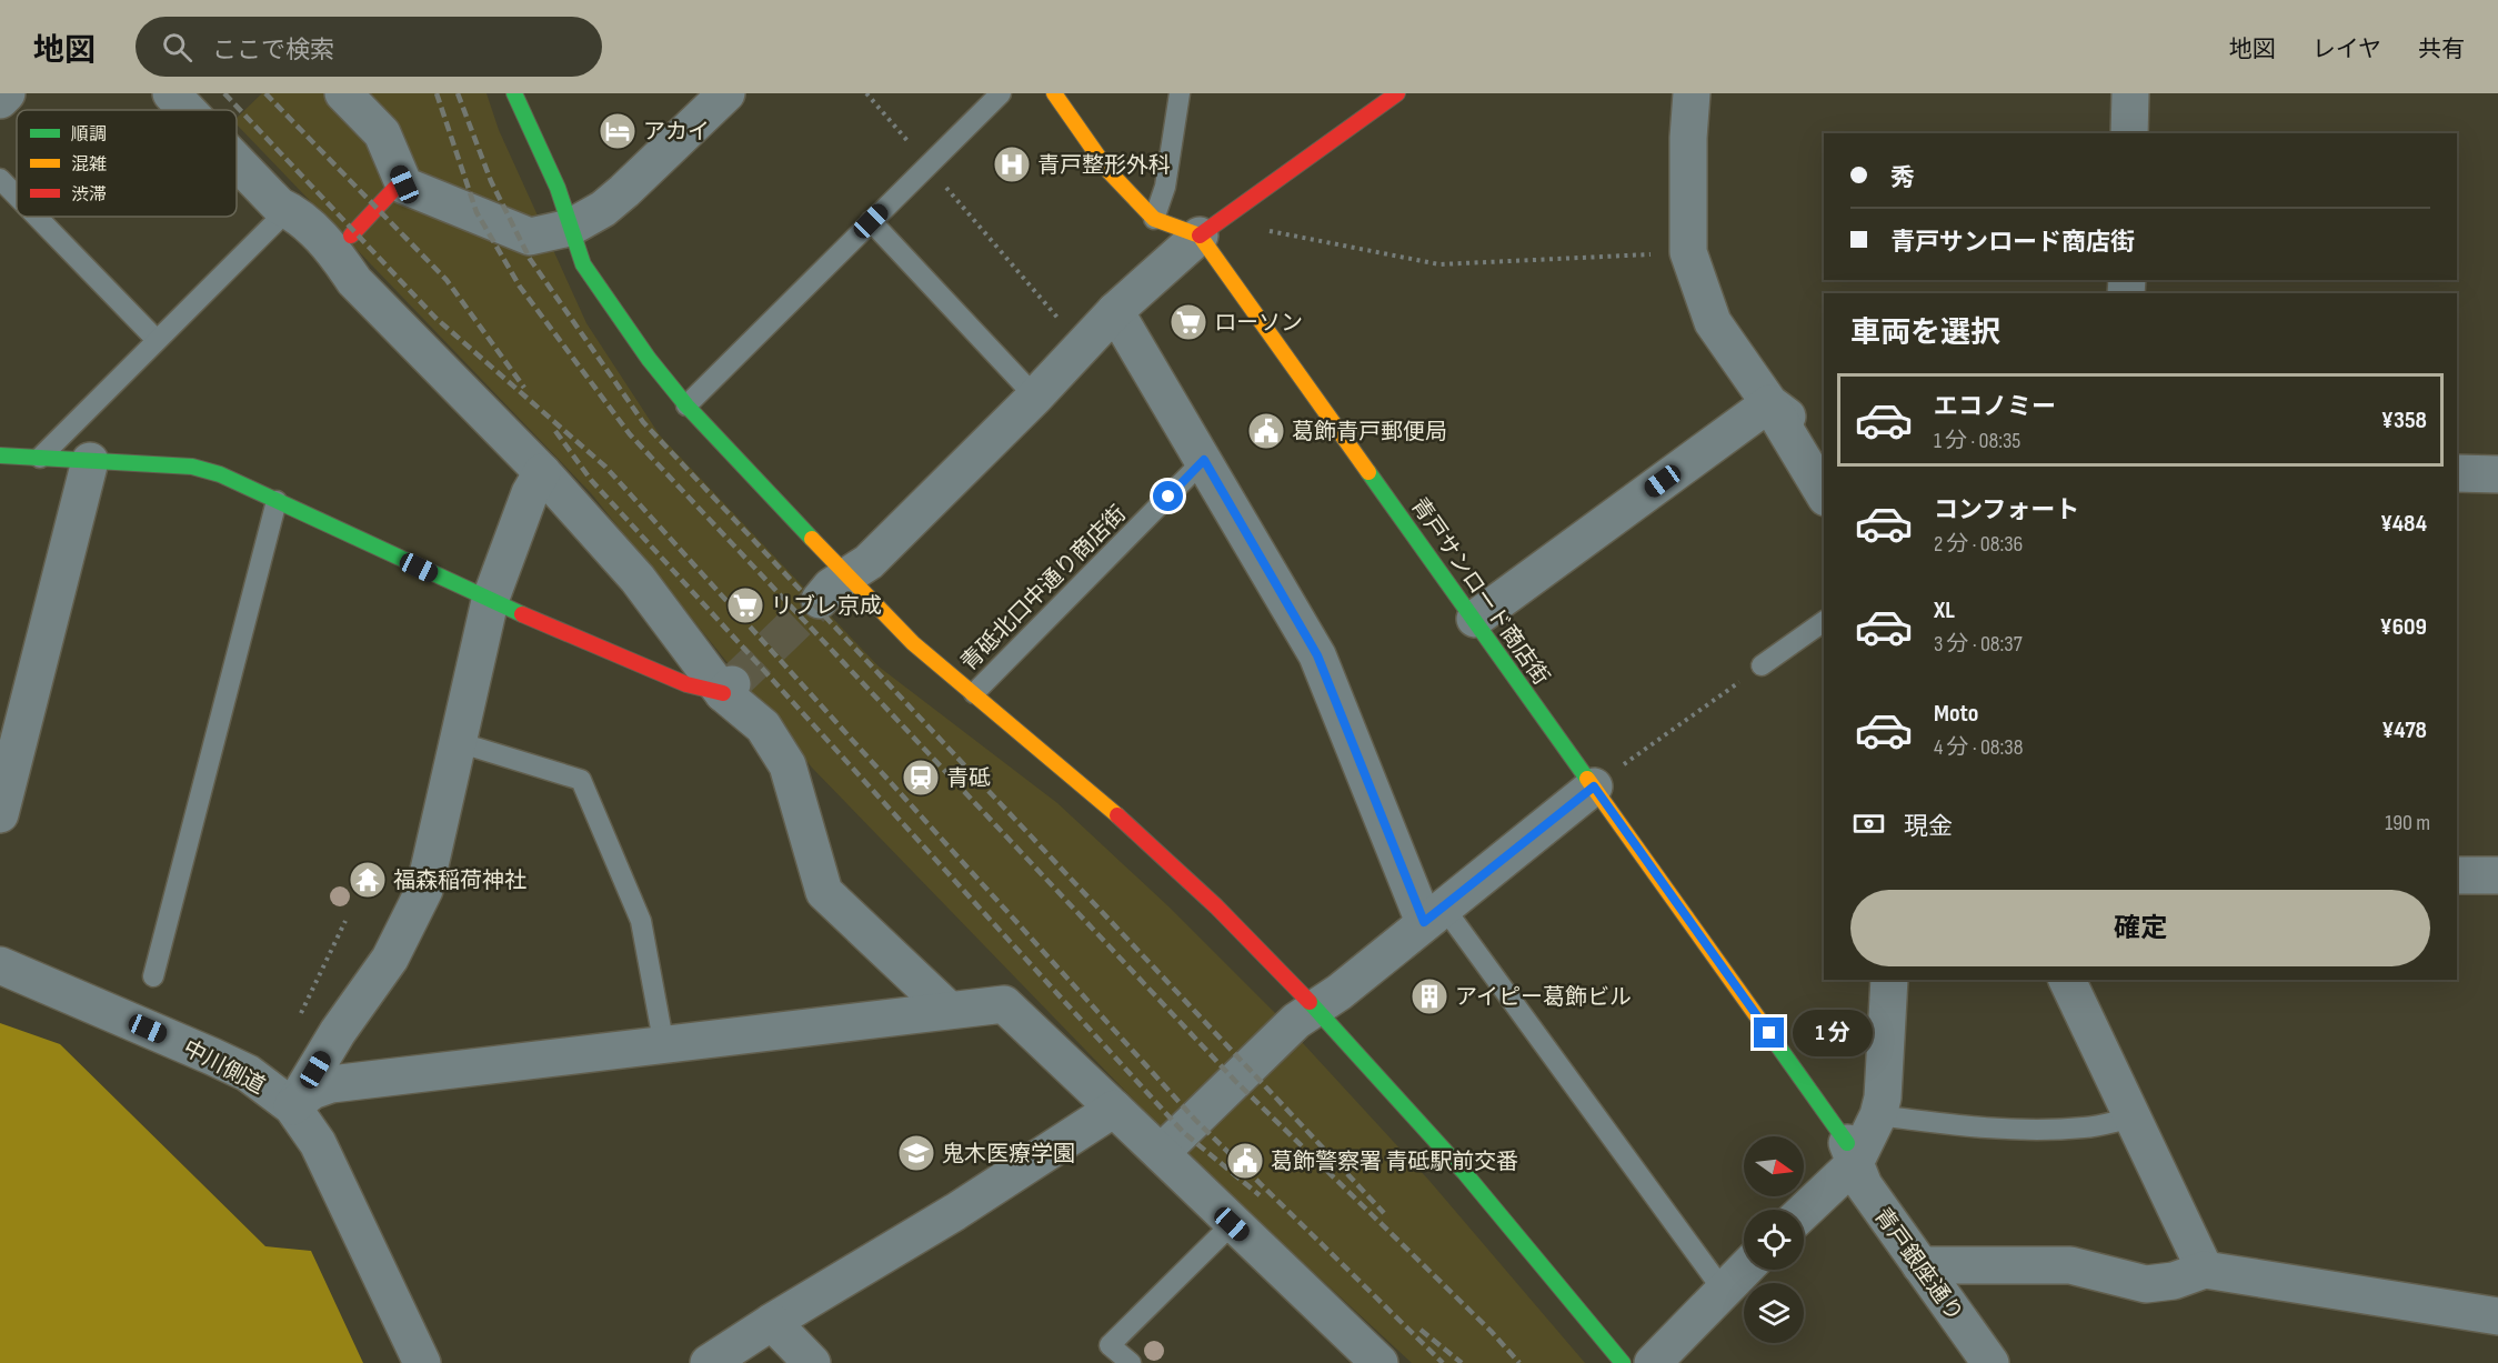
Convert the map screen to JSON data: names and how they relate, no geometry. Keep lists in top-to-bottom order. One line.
{"streets":{"street":["青戸サンロード商店街","中川側道","青戸銀座通り"],"lane":["青砥北口中通り商店街"]},"crossings":[["青戸サンロード商店街","青戸銀座通り"]],"places":{"hotel":["アカイ"],"hospital":["青戸整形外科"],"supermarket":["ローソン","リブレ京成"],"public building":["葛飾青戸郵便局","葛飾警察署 青砥駅前交番"],"station":["青砥"],"temple":["福森稲荷神社"],"building":["アイピー葛飾ビル"],"school or university":["鬼木医療学園"]},"legend":["順調","混雑","渋滞"],"north":"right","page":{"header":"地図","search":"ここで検索","nav":["地図","レイヤ","共有"],"banner":["秀","青戸サンロード商店街"],"heading":"車両を選択","list":[{"name":"エコノミー","note":"1 分 · 08:35","value":"¥358"},{"name":"コンフォート","note":"2 分 · 08:36","value":"¥484"},{"name":"XL","note":"3 分 · 08:37","value":"¥609"},{"name":"Moto","note":"4 分 · 08:38","value":"¥478"}],"pay":["現金","190 m"],"buttons":"確定","bubble":"1 分"}}
